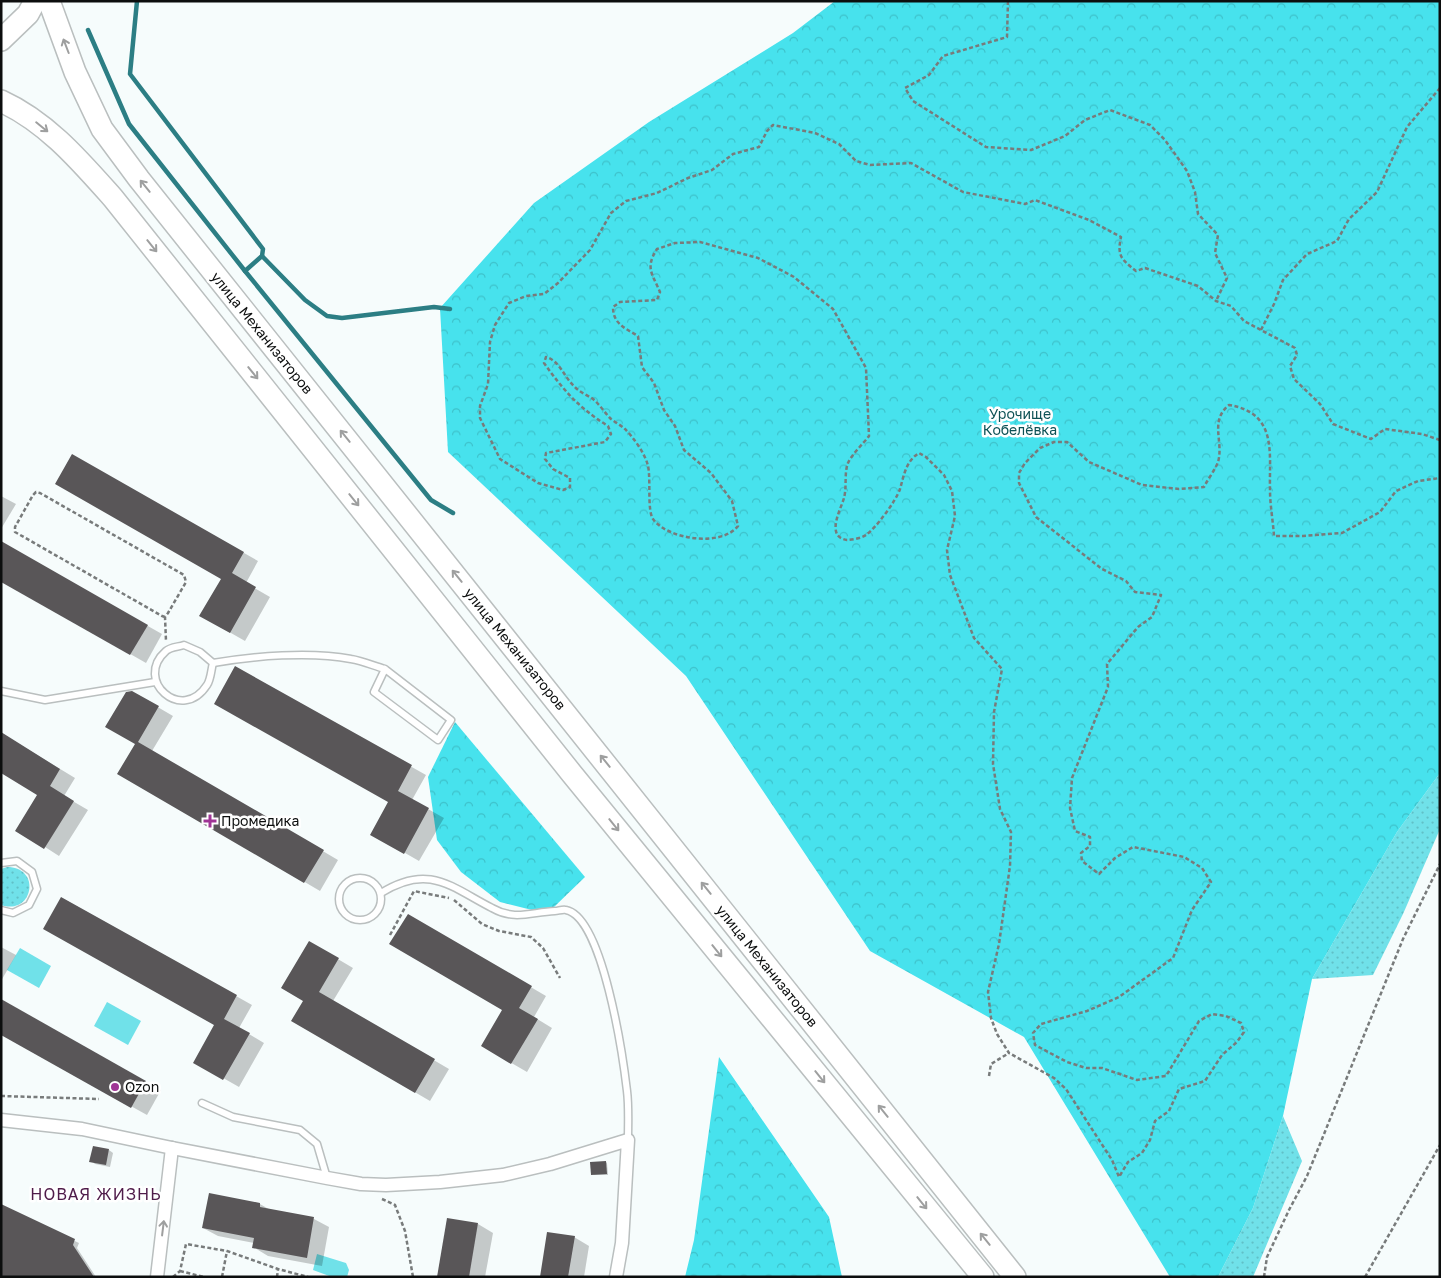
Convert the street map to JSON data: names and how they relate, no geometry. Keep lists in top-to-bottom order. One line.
{"streets":{"main road":["улица Механизаторов"]},"districts":["НОВАЯ ЖИЗНЬ"],"parks":["Урочище Кобелёвка"],"places":{"health":["Промедика"],"other":["Ozon"]}}
